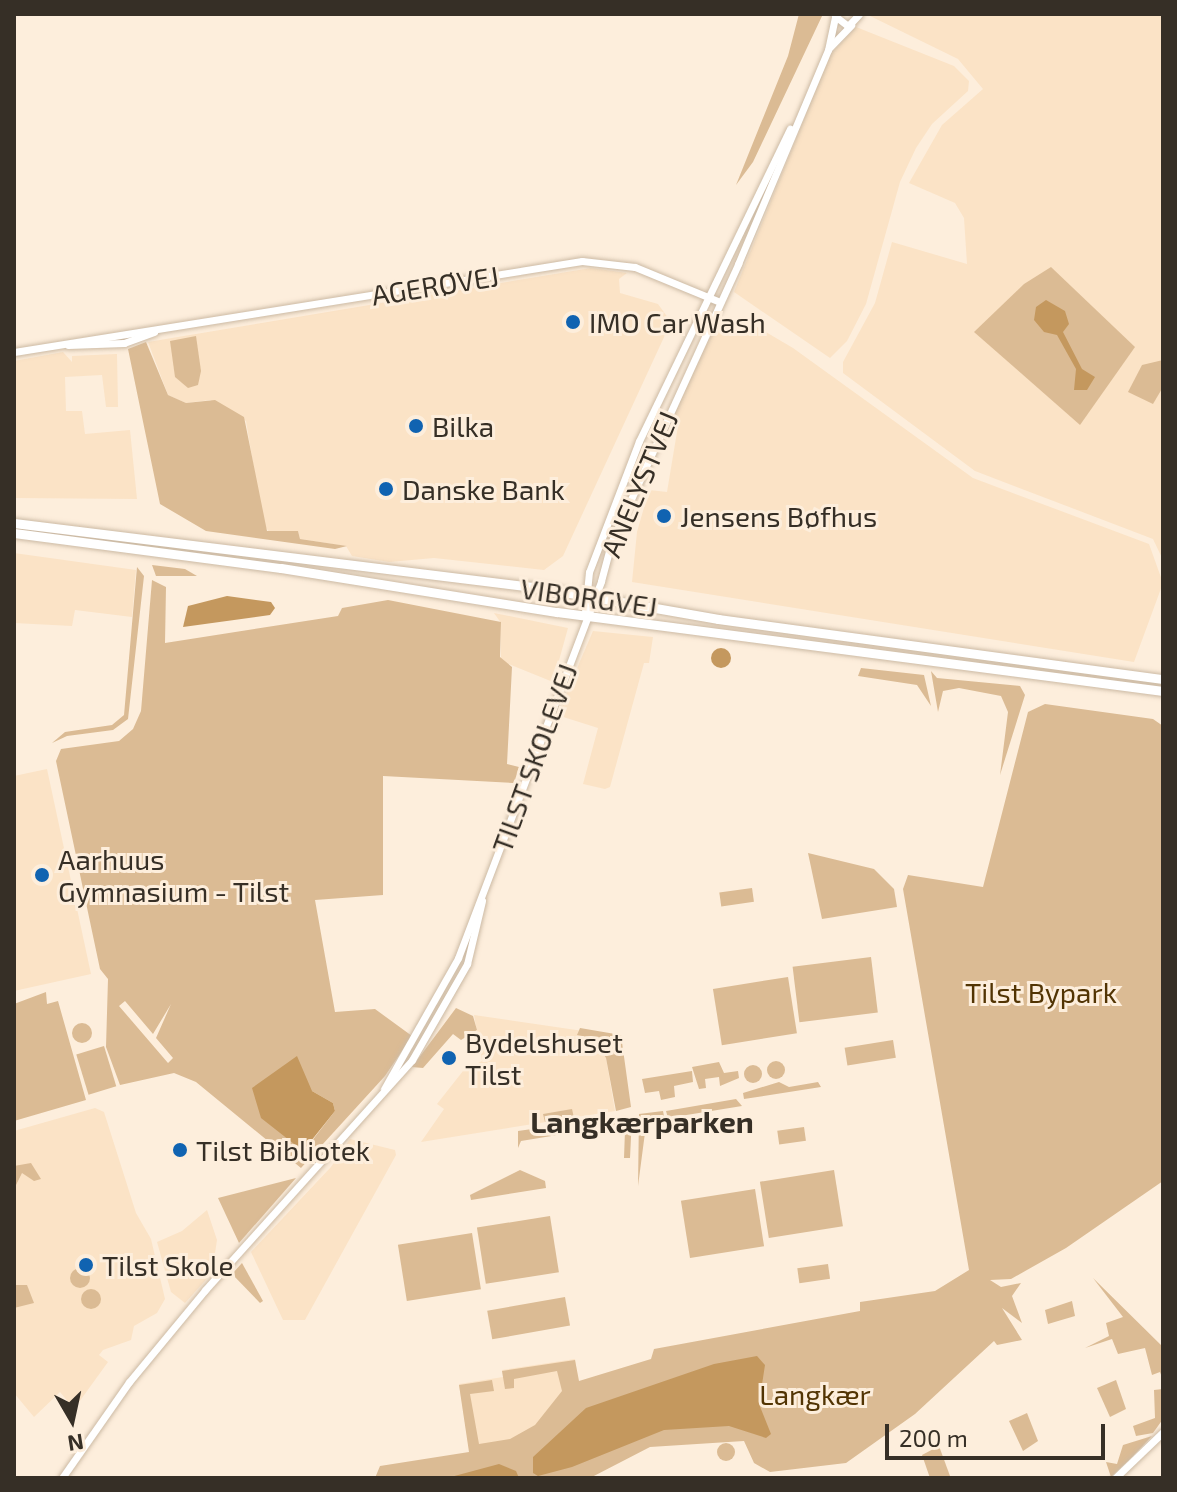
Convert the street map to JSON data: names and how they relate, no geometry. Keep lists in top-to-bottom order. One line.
{"streets":{"main road":["VIBORGVEJ"],"street":["AGERØVEJ","ANELYSTVEJ","TILST SKOLEVEJ"]},"crossings":[["AGERØVEJ","ANELYSTVEJ"],["ANELYSTVEJ","VIBORGVEJ"],["ANELYSTVEJ","TILST SKOLEVEJ"],["VIBORGVEJ","TILST SKOLEVEJ"]],"districts":["Langkærparken"],"parks":["Tilst Bypark","Langkær"],"places":["IMO Car Wash","Bilka","Danske Bank","Jensens Bøfhus","Aarhuus Gymnasium - Tilst","Bydelshuset Tilst","Tilst Bibliotek","Tilst Skole"],"scale_bar":"200 m","north":"bottom"}
